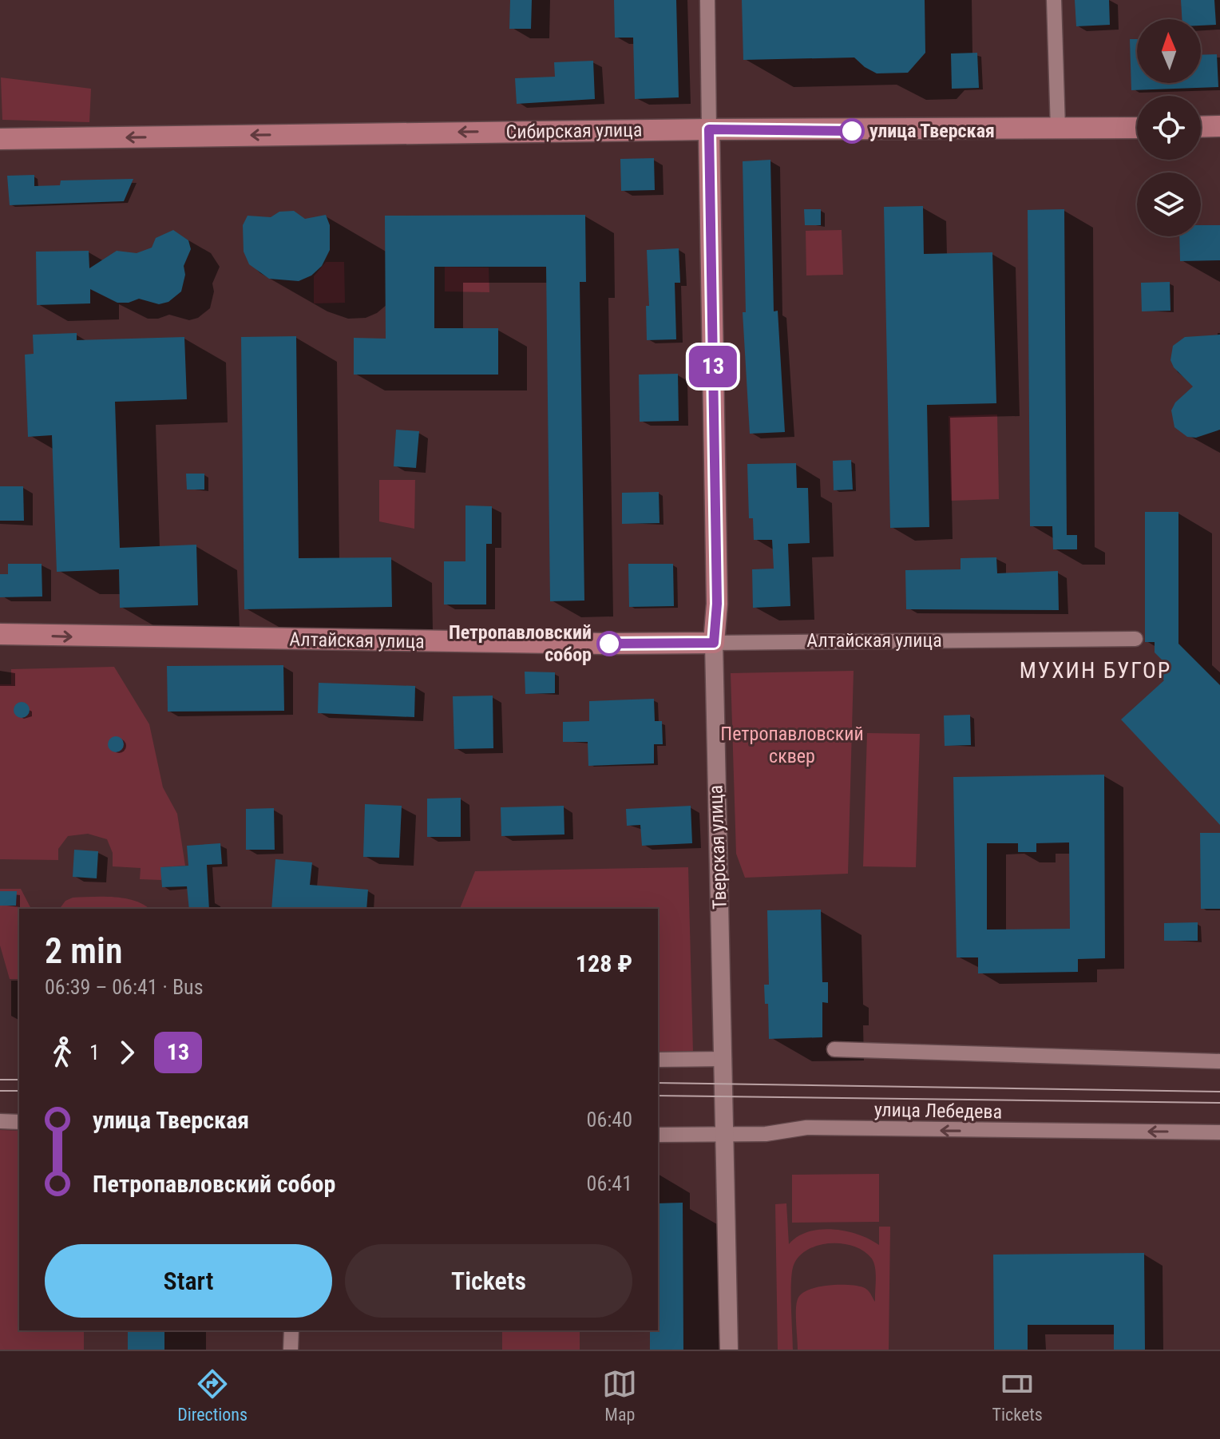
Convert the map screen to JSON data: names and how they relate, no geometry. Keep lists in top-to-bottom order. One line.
{"streets":{"main road":["Сибирская улица","Алтайская улица","Тверская улица"],"street":["улица Лебедева"]},"crossings":[["Сибирская улица","Тверская улица"],["Алтайская улица","Тверская улица"],["Тверская улица","улица Лебедева"]],"one_way":["Сибирская улица","Алтайская улица"],"districts":["МУХИН БУГОР"],"parks":["Петропавловский сквер"],"places":["улица Тверская","Петропавловский собор"],"lines":["bus line 13"],"north":"top","page":{"on_map":"13","heading":["2 min","06:39 – 06:41 · Bus","128 ₽"],"legs":["1","13"],"list":[{"name":"улица Тверская","value":"06:40"},{"name":"Петропавловский собор","value":"06:41"}],"buttons":["Start","Tickets"],"tabs":["Directions","Map","Tickets"]}}
